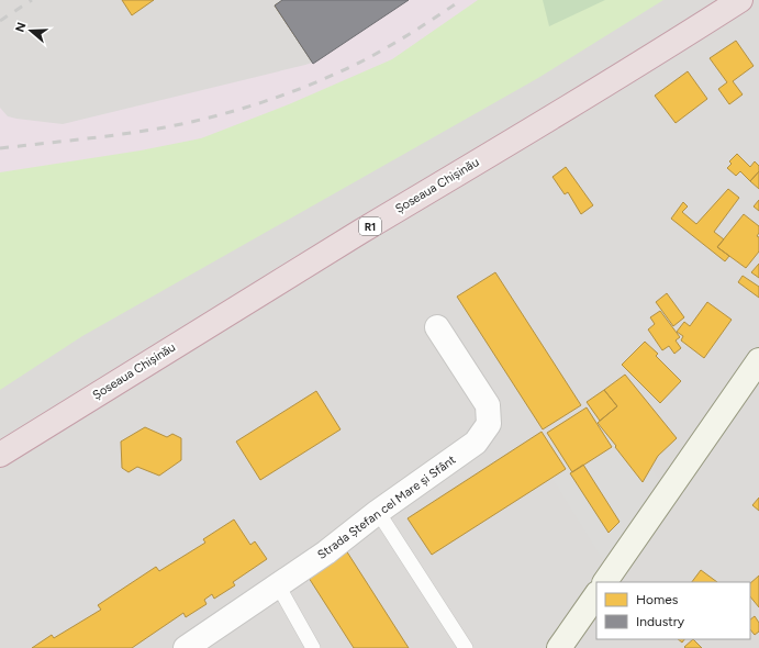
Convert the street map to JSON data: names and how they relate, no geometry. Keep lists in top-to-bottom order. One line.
{"streets":{"highway":["Șoseaua Chișinău","R1"],"street":["Strada Ștefan cel Mare și Sfânt"]},"legend":["Homes","Industry"],"north":"left"}
